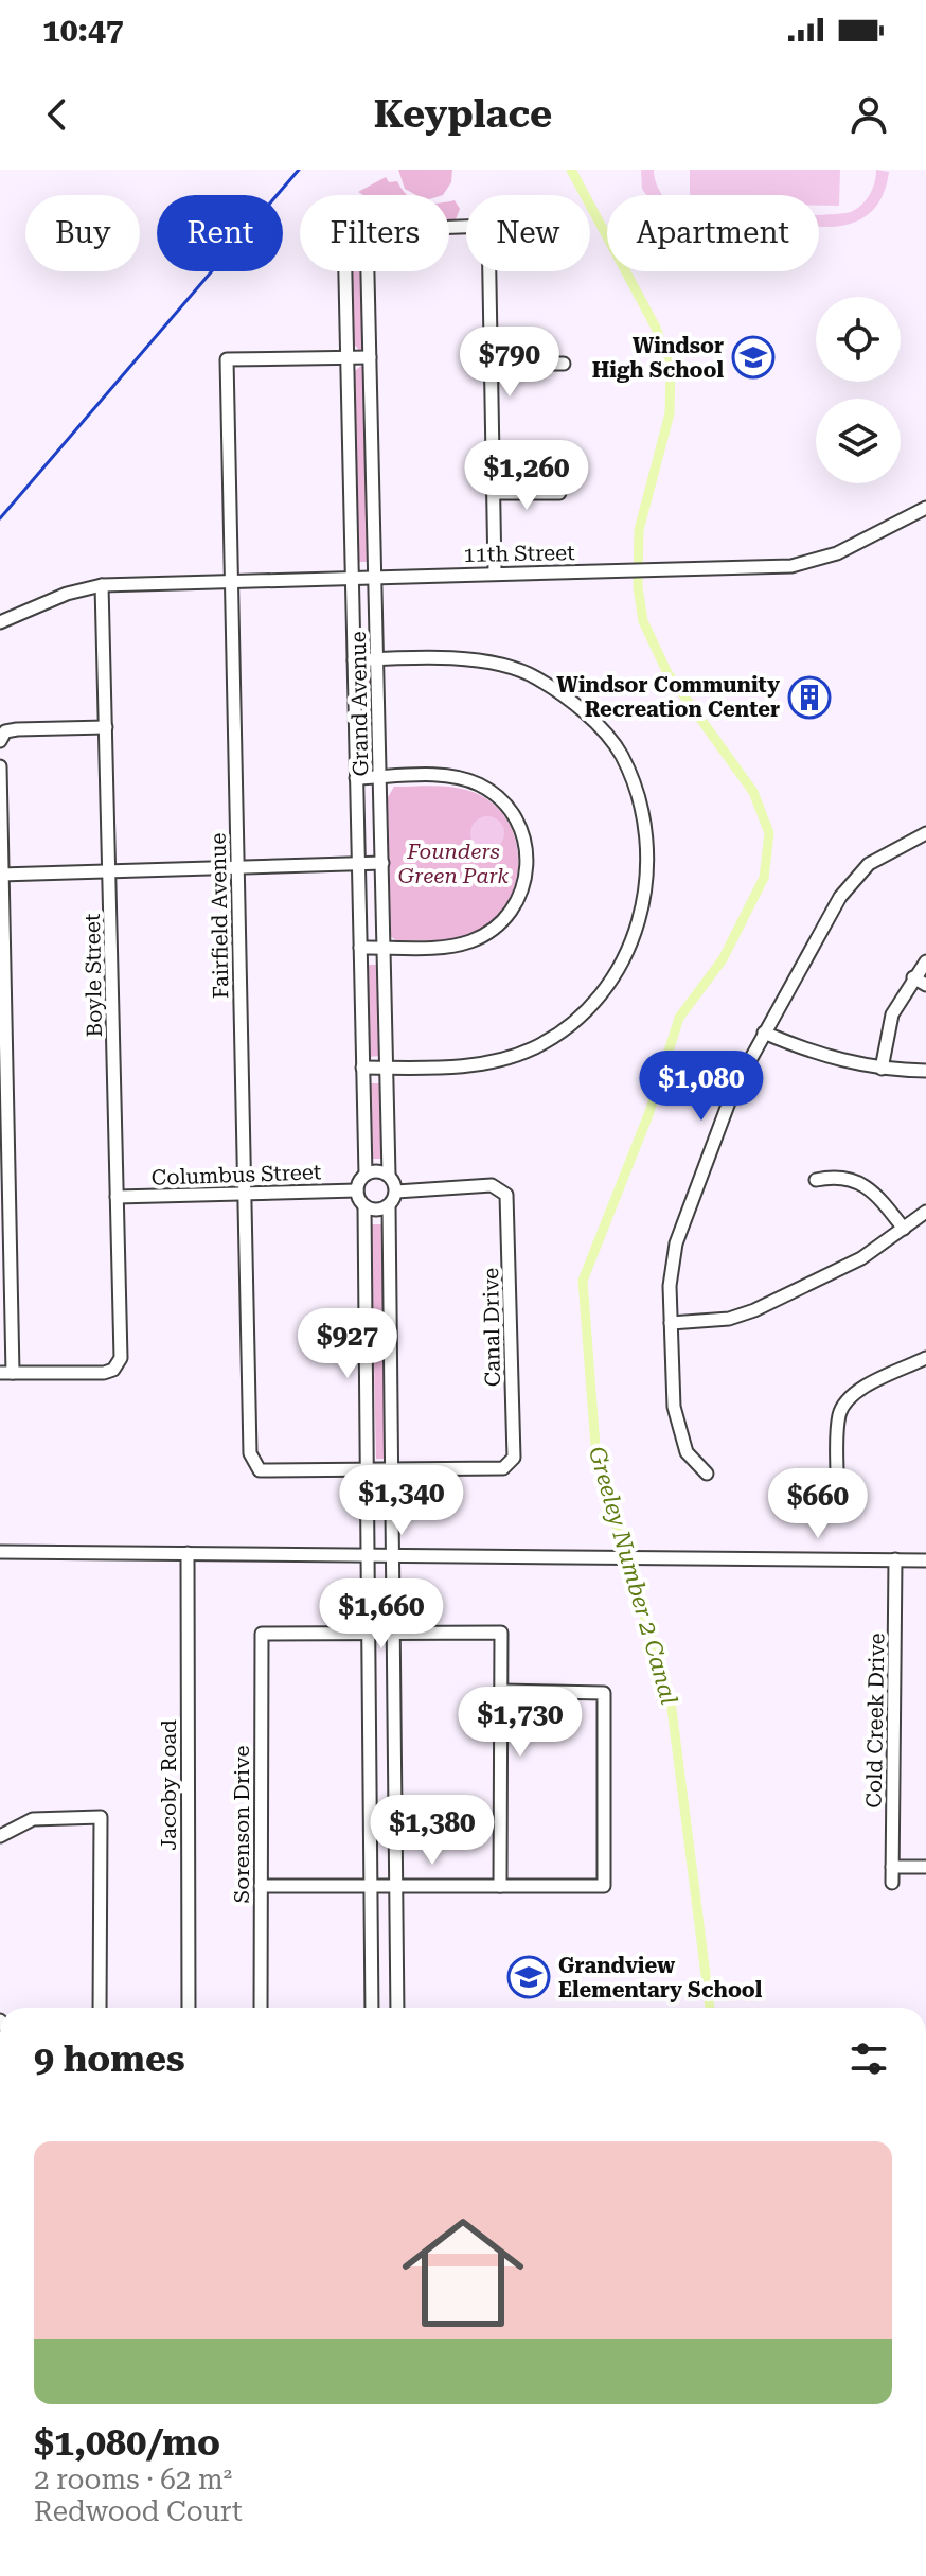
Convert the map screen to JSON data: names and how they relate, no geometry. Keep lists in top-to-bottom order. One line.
{"streets":{"street":["11th Street","Grand Avenue","Fairfield Avenue","Boyle Street","Columbus Street","Canal Drive","Cold Creek Drive","Jacoby Road","Sorenson Drive"]},"crossings":[["11th Street","Grand Avenue"],["11th Street","Fairfield Avenue"],["11th Street","Boyle Street"],["Grand Avenue","Fairfield Avenue"],["Grand Avenue","Columbus Street"],["Grand Avenue","Canal Drive"],["Fairfield Avenue","Columbus Street"],["Boyle Street","Columbus Street"],["Columbus Street","Canal Drive"]],"water":["Greeley Number 2 Canal"],"parks":["Founders Green Park"],"places":{"school or university":["Windsor High School","Grandview Elementary School"],"building":["Windsor Community Recreation Center"]},"page":{"status":"10:47","header":"Keyplace","chip":["Buy","Rent","Filters","New","Apartment"],"price":["$790","$1,260","$1,080","$927","$1,340","$660","$1,660","$1,730","$1,380"],"heading":"9 homes","list":[{"name":"$1,080/mo","note":"2 rooms · 62 m² · Redwood Court"}]}}
